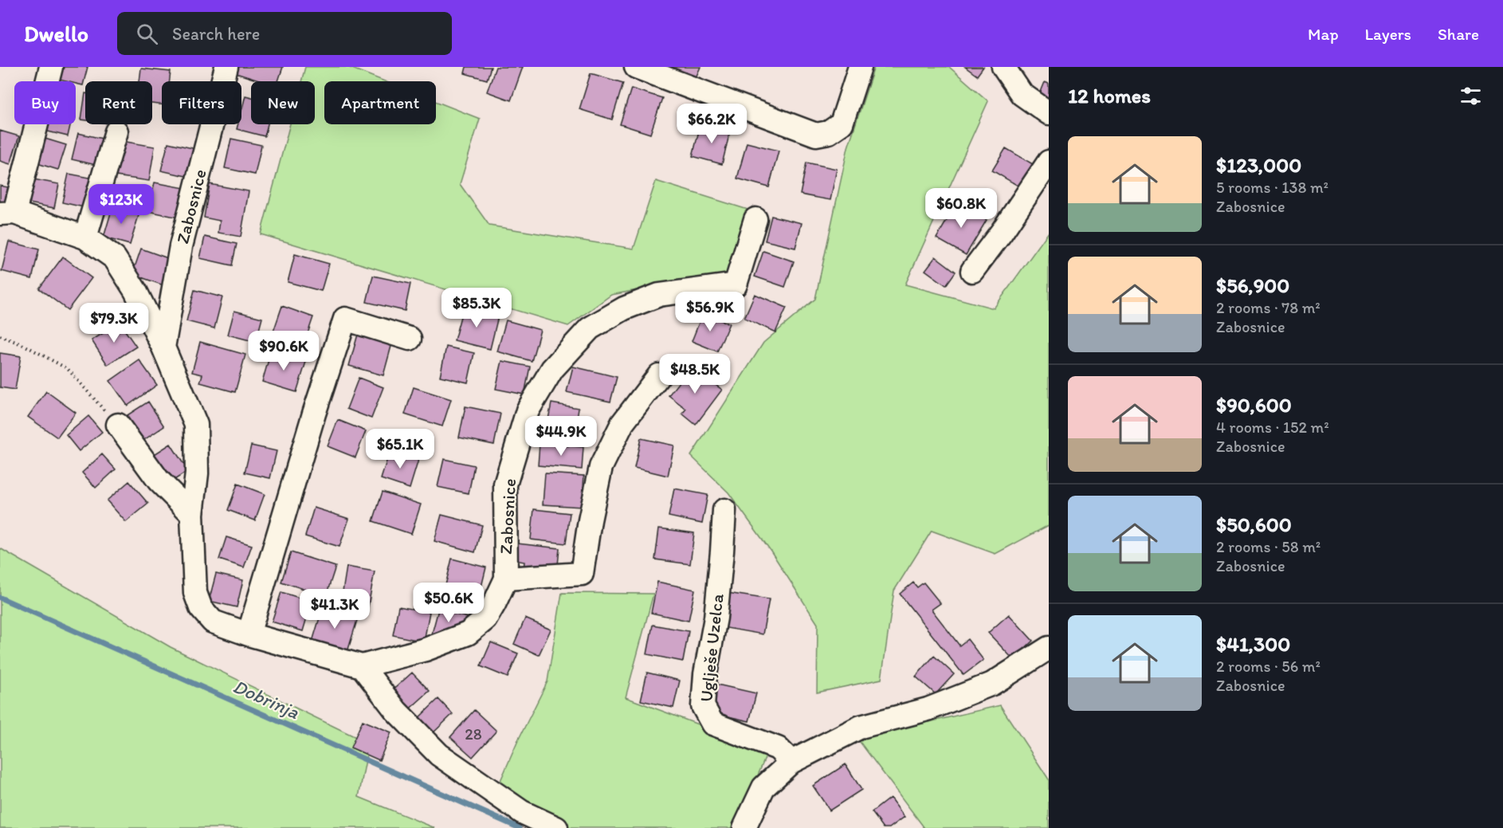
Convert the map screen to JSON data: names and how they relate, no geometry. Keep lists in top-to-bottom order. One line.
{"streets":{"street":["Zabosnice","Uglješe Uzelca"]},"water":["Dobrinja"],"house_numbers":["28"],"page":{"header":"Dwello","search":"Search here","nav":["Map","Layers","Share"],"heading":"12 homes","chip":["Buy","Rent","Filters","New","Apartment"],"price":["$66.2K","$123K","$60.8K","$85.3K","$56.9K","$79.3K","$90.6K","$48.5K","$44.9K","$65.1K","$50.6K","$41.3K"],"list":[{"name":"$123,000","note":"5 rooms · 138 m² · Zabosnice"},{"name":"$56,900","note":"2 rooms · 78 m² · Zabosnice"},{"name":"$90,600","note":"4 rooms · 152 m² · Zabosnice"},{"name":"$50,600","note":"2 rooms · 58 m² · Zabosnice"},{"name":"$41,300","note":"2 rooms · 56 m² · Zabosnice"}]}}
